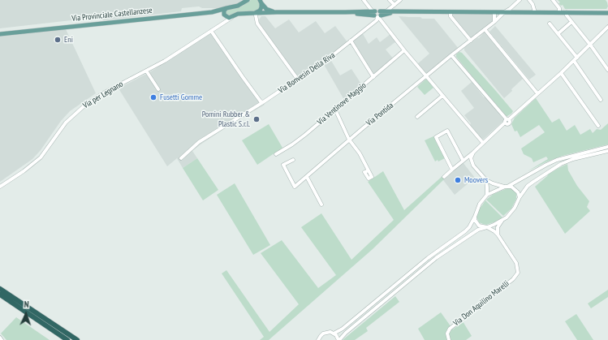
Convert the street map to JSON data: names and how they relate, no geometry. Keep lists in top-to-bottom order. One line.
{"streets":{"main road":["Via Provinciale Castellanzese"],"street":["Via Bonvesin Della Riva","Via per Legnano","Via Ventinove Maggio","Via Pontida","Via Don Aquilino Marelli"]},"crossings":[["Via Provinciale Castellanzese","Via per Legnano"]],"places":["Eni","Fusetti Gomme","Pomini Rubber & Plastic S.r.l.","Moovers"],"north":"top"}
